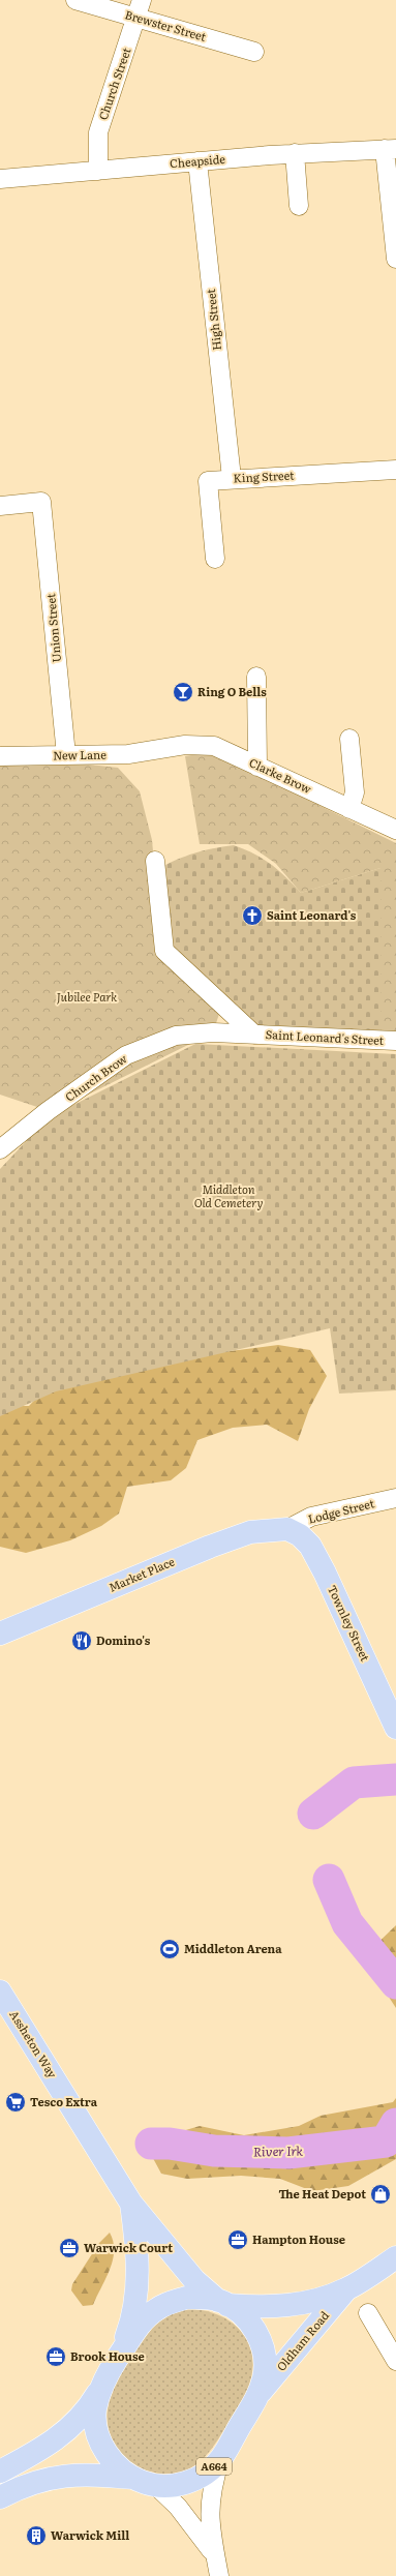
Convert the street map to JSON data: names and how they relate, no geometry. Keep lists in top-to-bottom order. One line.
{"streets":{"main road":["Market Place","Townley Street","Assheton Way","Oldham Road","A664"],"street":["Brewster Street","Church Street","Cheapside","High Street","King Street","Union Street","New Lane","Clarke Brow","Saint Leonard's Street","Church Brow","Lodge Street"]},"crossings":[["Brewster Street","Church Street"],["Church Street","Cheapside"],["Cheapside","High Street"],["High Street","King Street"],["Union Street","New Lane"],["New Lane","Clarke Brow"],["Saint Leonard's Street","Church Brow"],["Lodge Street","Market Place"],["Lodge Street","Townley Street"],["Market Place","Townley Street"],["Assheton Way","Oldham Road"],["Assheton Way","A664"],["Oldham Road","A664"]],"water":["River Irk"],"parks":["Jubilee Park","Middleton Old Cemetery"],"places":{"bar":["Ring O Bells"],"church":["Saint Leonard's"],"restaurant":["Domino's"],"sports":["Middleton Arena"],"supermarket":["Tesco Extra"],"shop":["The Heat Depot"],"office":["Hampton House","Warwick Court","Brook House"],"building":["Warwick Mill"]}}
